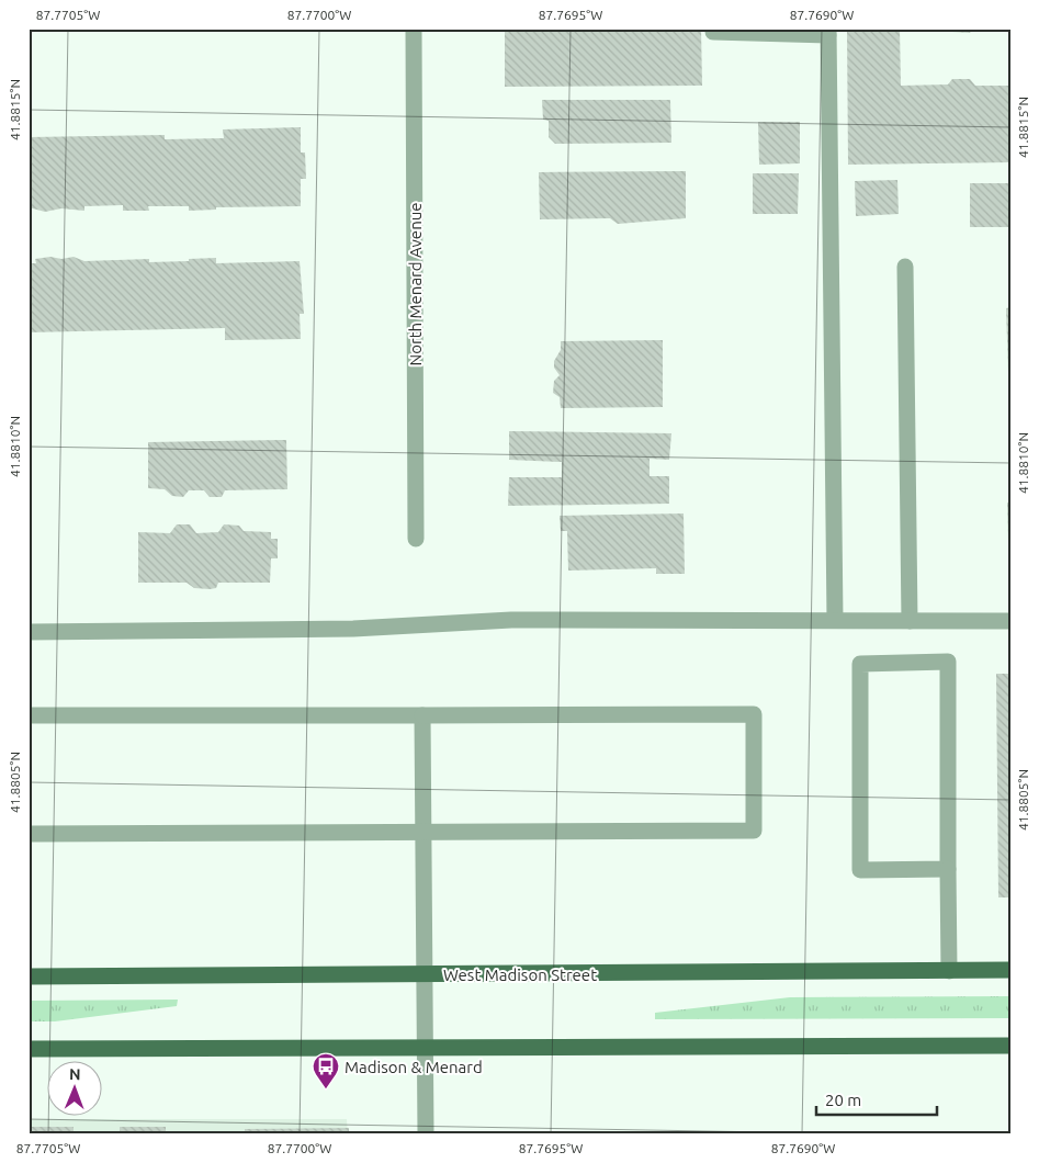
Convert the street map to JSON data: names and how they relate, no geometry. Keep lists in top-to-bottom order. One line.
{"streets":{"main road":["West Madison Street"],"street":["North Menard Avenue"]},"places":{"bus stop":["Madison & Menard"]},"scale_bar":"20 m","north":"top","coordinates":["87.7705°W","87.7700°W","87.7695°W","87.7690°W","41.8815°N","41.8810°N","41.8805°N"]}
